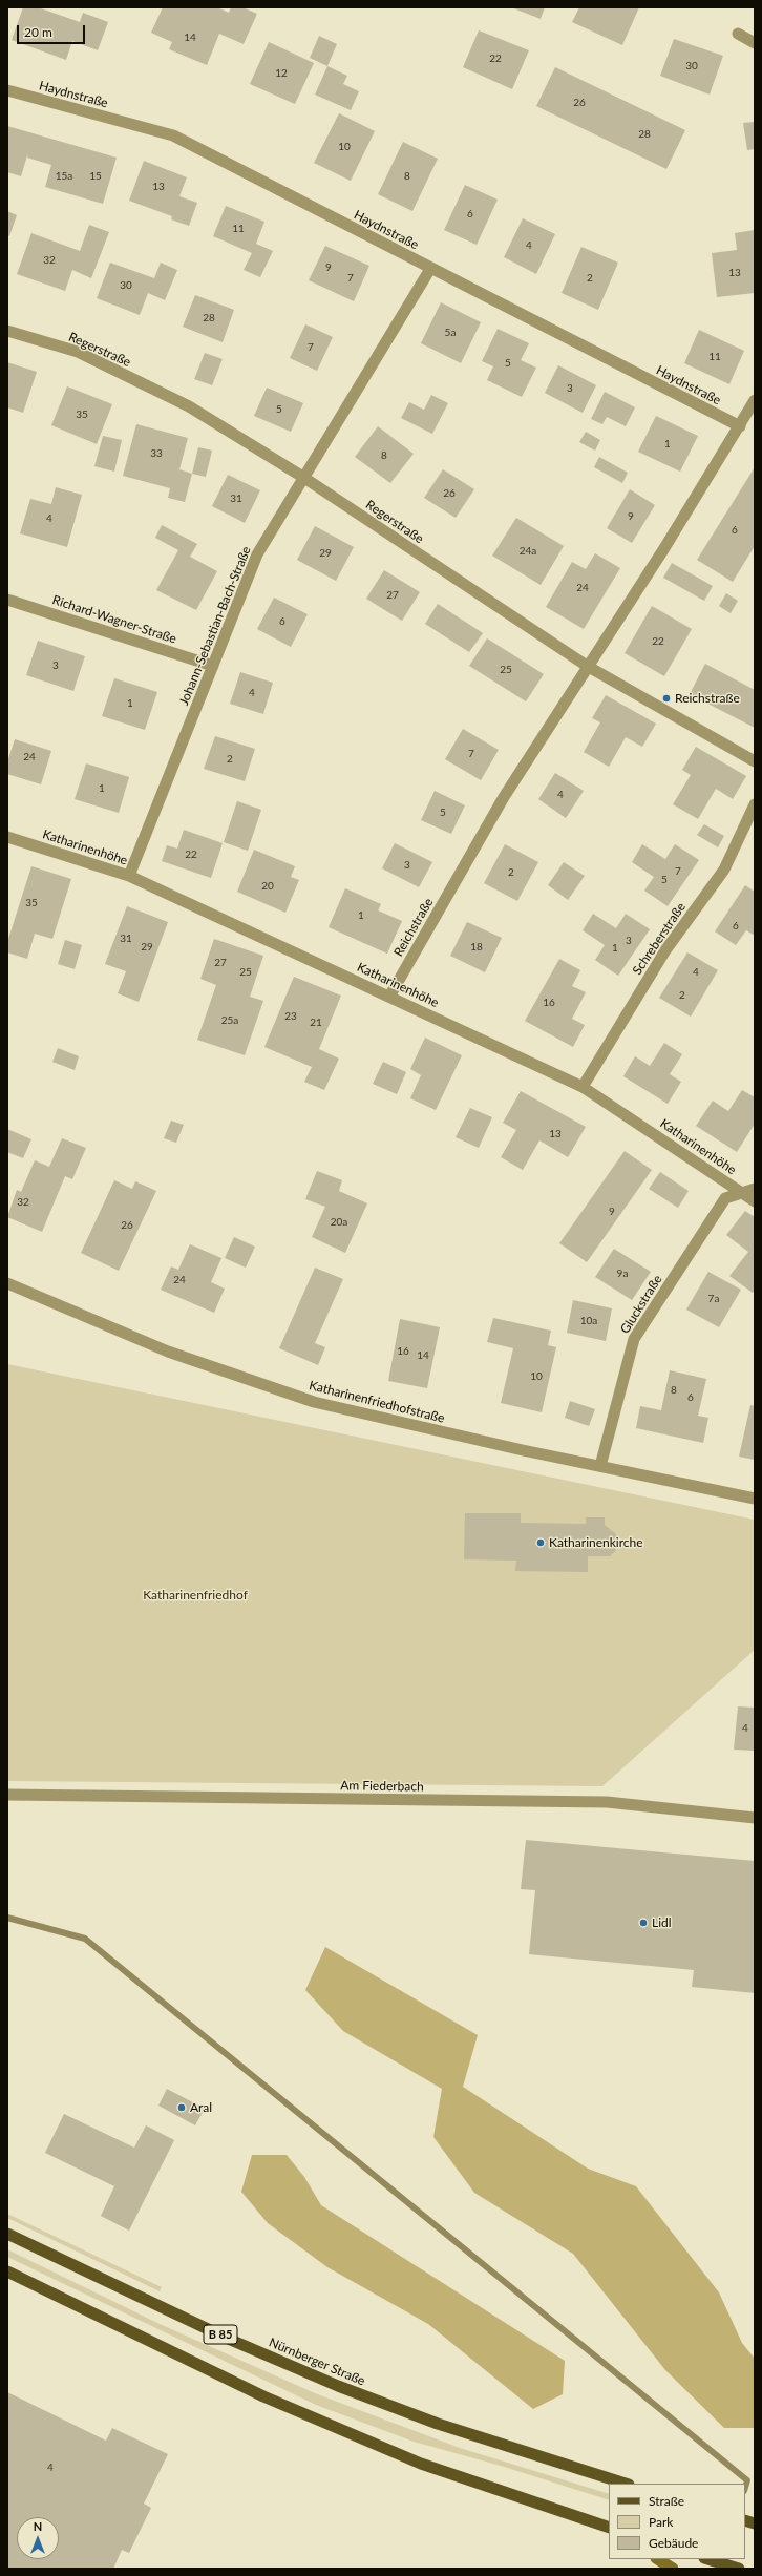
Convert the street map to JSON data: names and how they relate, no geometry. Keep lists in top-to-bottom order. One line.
{"streets":{"main road":["B 85","Nürnberger Straße"],"street":["Haydnstraße","Regerstraße","Richard-Wagner-Straße","Johann-Sebastian-Bach-Straße","Katharinenhöhe","Reichstraße","Schreberstraße","Gluckstraße","Katharinenfriedhofstraße","Am Fiederbach"]},"crossings":[["Haydnstraße","Johann-Sebastian-Bach-Straße"],["Haydnstraße","Reichstraße"],["Regerstraße","Johann-Sebastian-Bach-Straße"],["Regerstraße","Reichstraße"],["Richard-Wagner-Straße","Johann-Sebastian-Bach-Straße"],["Johann-Sebastian-Bach-Straße","Katharinenhöhe"],["Katharinenhöhe","Reichstraße"],["Katharinenhöhe","Schreberstraße"],["Katharinenhöhe","Gluckstraße"],["Gluckstraße","Katharinenfriedhofstraße"]],"parks":["Katharinenfriedhof"],"places":["Reichstraße","Katharinenkirche","Lidl","Aral"],"house_numbers":["14","22","30","12","26","28","10","15a","15","8","13","6","11","4","32","9","13","7","2","30","28","5a","7","11","5","3","5","35","1","33","8","26","31","9","4","6","24a","29","24","27","6","22","3","25","4","1","7","24","2","1","4","5","22","3","7","2","5","20","35","1","6","31","3","29","18","1","27","25","4","2","16","23","25a","21","13","32","9","20a","26","9a","24","7a","10a","16","14","10","8","6","4","4"],"legend":["Straße","Park","Gebäude"],"scale_bar":"20 m","north":"top"}
